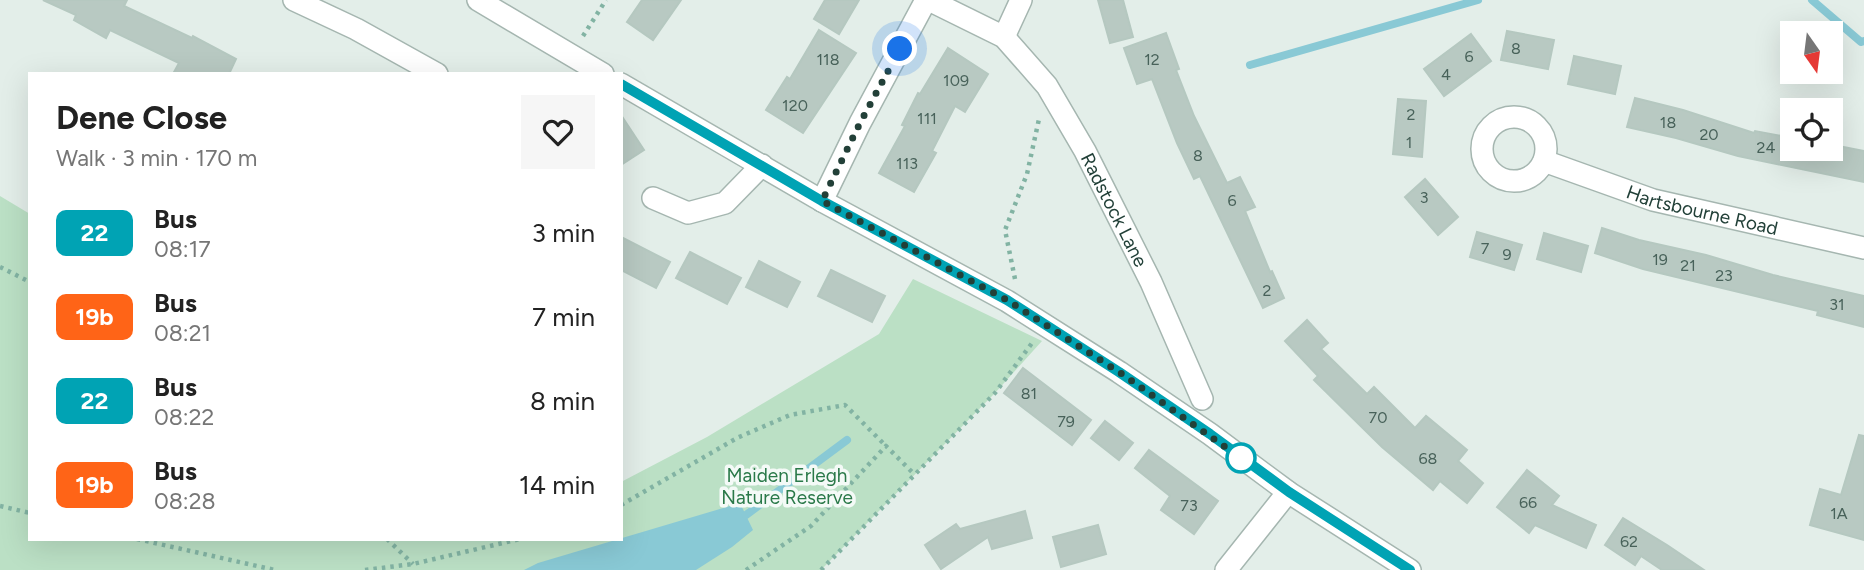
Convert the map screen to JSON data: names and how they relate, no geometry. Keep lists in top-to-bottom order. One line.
{"streets":{"street":["Hartsbourne Road","Radstock Lane"]},"parks":["Maiden Erlegh Nature Reserve"],"lines":["bus line 22"],"house_numbers":["8","6","118","12","4","109","120","2","111","18","20","1","24","8","113","3","6","7","9","19","21","23","2","31","81","70","79","68","66","73","1A","62"],"north":"bottom","page":{"heading":["Dene Close","Walk · 3 min · 170 m"],"list":[{"mark":"22","name":"Bus","note":"08:17","value":"3 min"},{"mark":"19b","name":"Bus","note":"08:21","value":"7 min"},{"mark":"22","name":"Bus","note":"08:22","value":"8 min"},{"mark":"19b","name":"Bus","note":"08:28","value":"14 min"}]}}
